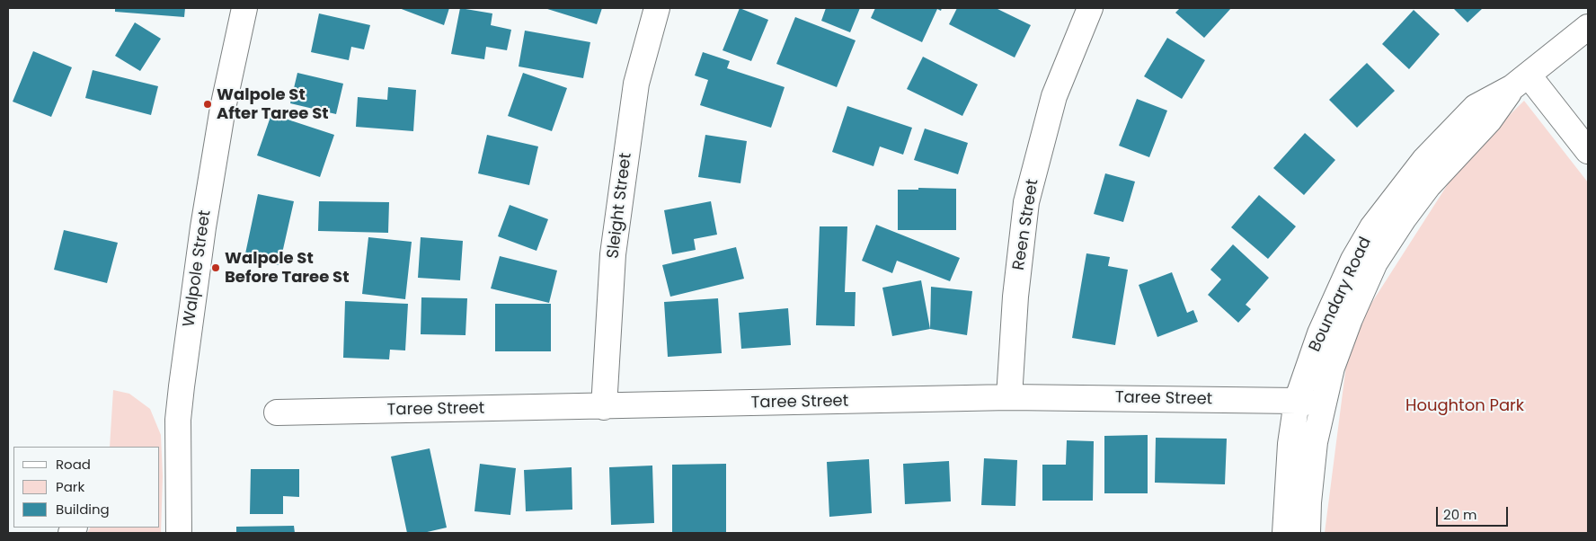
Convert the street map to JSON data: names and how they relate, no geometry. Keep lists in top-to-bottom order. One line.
{"streets":{"street":["Sleight Street","Reen Street","Walpole Street","Boundary Road","Taree Street"]},"crossings":[["Sleight Street","Taree Street"],["Reen Street","Taree Street"],["Boundary Road","Taree Street"]],"parks":["Houghton Park"],"places":["Walpole St After Taree St","Walpole St Before Taree St"],"legend":["Road","Park","Building"],"scale_bar":"20 m"}
